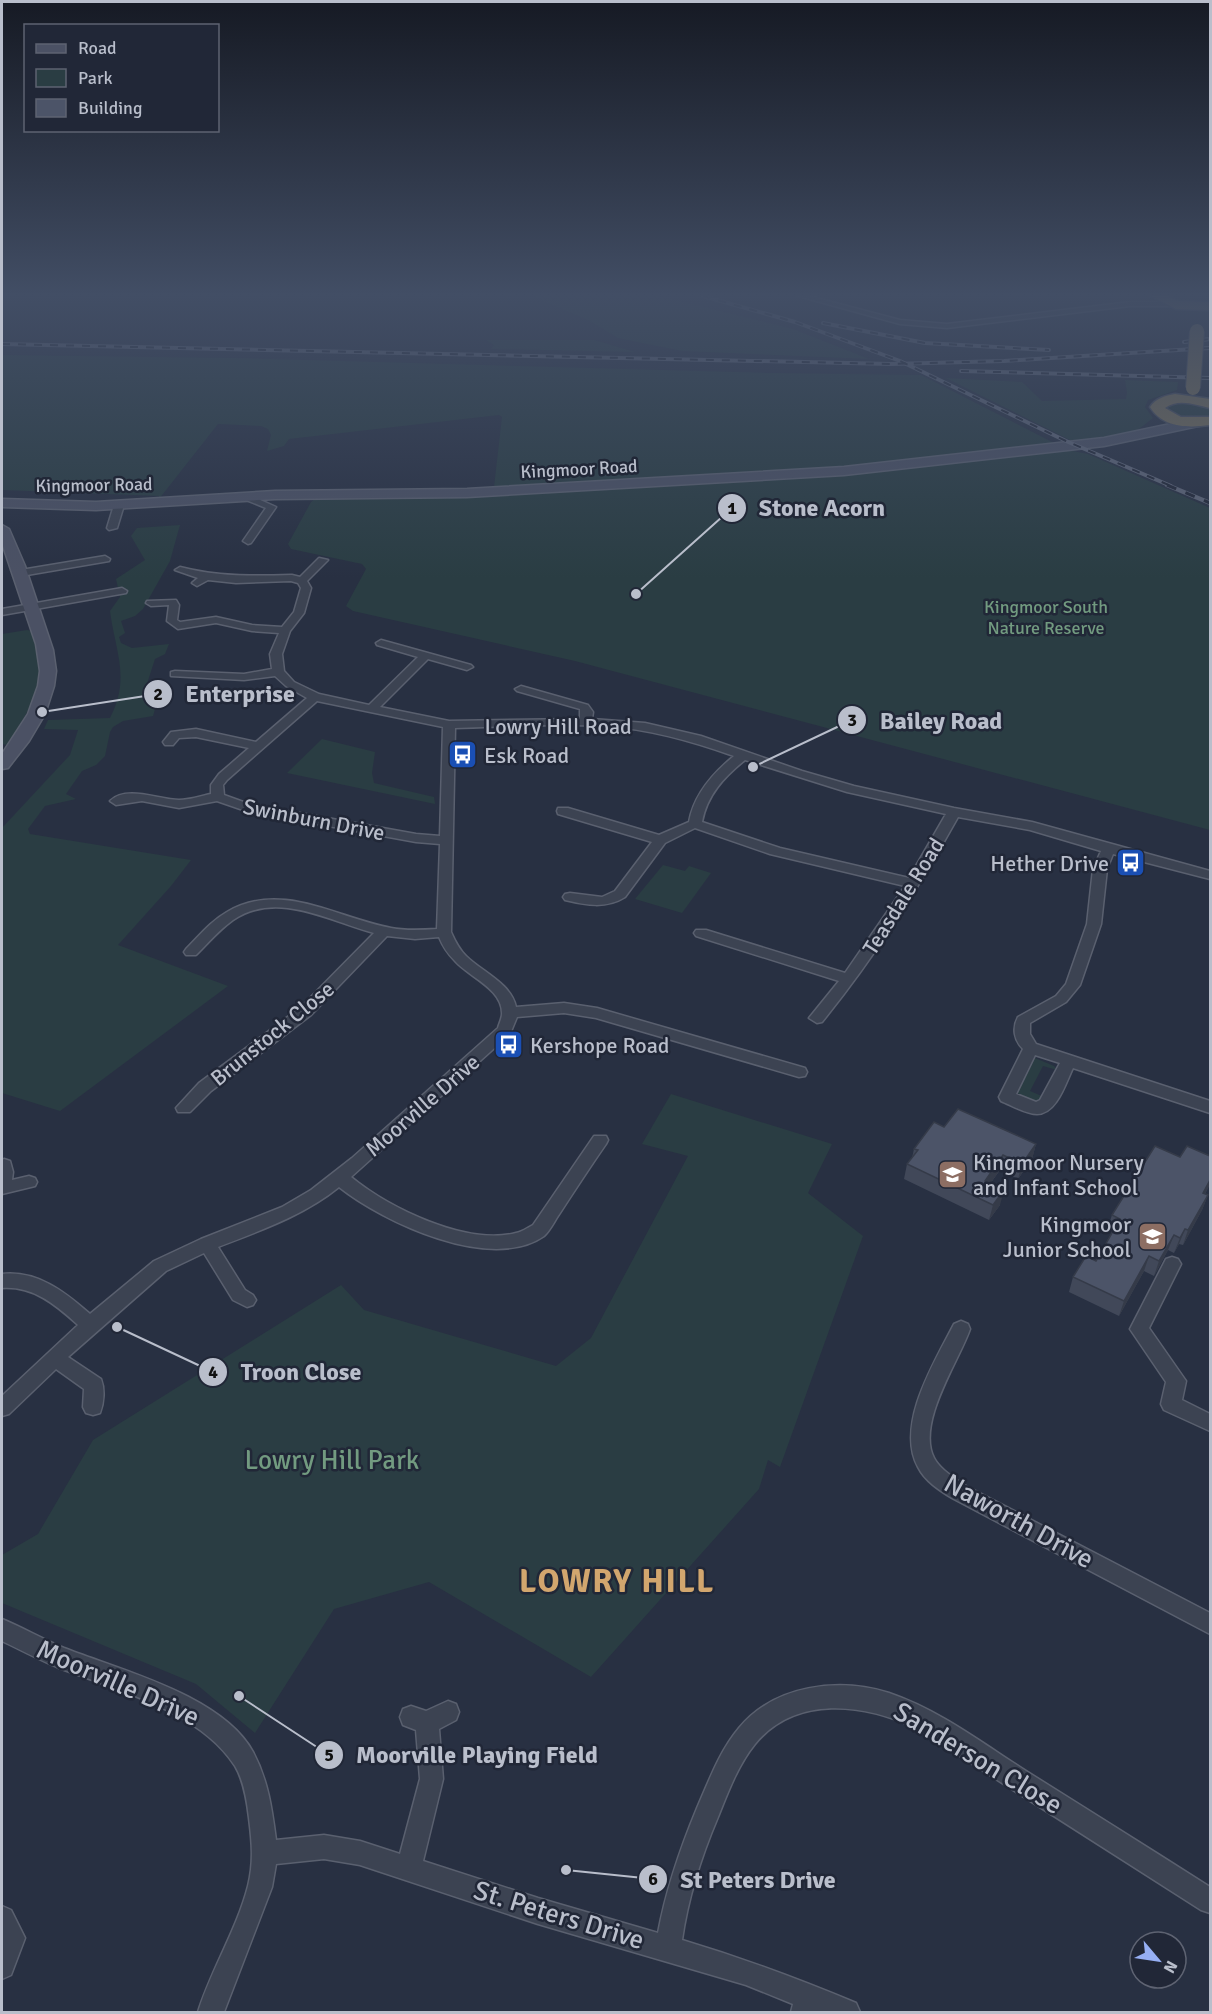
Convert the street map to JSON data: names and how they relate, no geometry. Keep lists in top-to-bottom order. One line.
{"streets":{"street":["Kingmoor Road","Lowry Hill Road","Swinburn Drive","Teasdale Road","Brunstock Close","Moorville Drive","Naworth Drive","Sanderson Close","St. Peters Drive"]},"crossings":[["Lowry Hill Road","Swinburn Drive"],["Lowry Hill Road","Teasdale Road"],["Moorville Drive","St. Peters Drive"],["Sanderson Close","St. Peters Drive"]],"districts":["LOWRY HILL"],"parks":["Kingmoor South Nature Reserve","Lowry Hill Park"],"places":{"other":["Stone Acorn","Enterprise","Bailey Road","Troon Close","Moorville Playing Field","St Peters Drive"],"bus stop":["Esk Road","Hether Drive","Kershope Road"],"school or university":["Kingmoor Nursery and Infant School","Kingmoor Junior School"]},"legend":["Road","Park","Building"],"north":"bottom right"}
